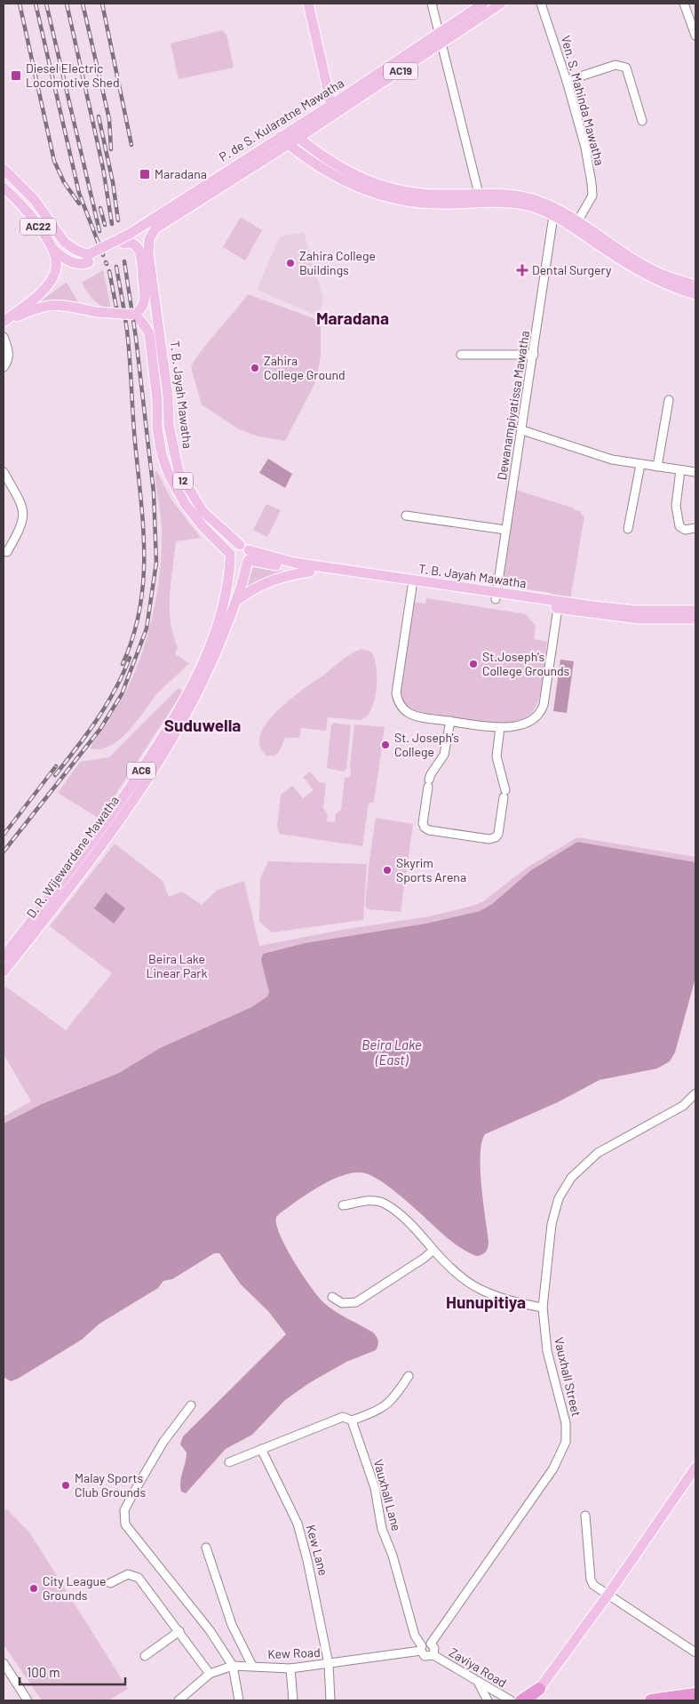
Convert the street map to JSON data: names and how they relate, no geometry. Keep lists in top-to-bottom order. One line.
{"streets":{"main road":["AC19","P. de S. Kularatne Mawatha","AC22","T. B. Jayah Mawatha","12","AC6","D. R. Wijewardene Mawatha"],"street":["Ven. S. Mahinda Mawatha","Dewanampiyatissa Mawatha","Vauxhall Street","Vauxhall Lane","Kew Lane","Kew Road","Zaviya Road"]},"crossings":[["P. de S. Kularatne Mawatha","AC22"],["P. de S. Kularatne Mawatha","T. B. Jayah Mawatha"],["T. B. Jayah Mawatha","Dewanampiyatissa Mawatha"],["T. B. Jayah Mawatha","D. R. Wijewardene Mawatha"],["Vauxhall Street","Vauxhall Lane"],["Vauxhall Street","Kew Road"],["Vauxhall Street","Zaviya Road"],["Vauxhall Lane","Kew Road"],["Vauxhall Lane","Zaviya Road"],["Kew Lane","Kew Road"],["Kew Road","Zaviya Road"]],"districts":["Maradana","Suduwella","Hunupitiya"],"water":["Beira Lake (East)"],"parks":["Beira Lake Linear Park"],"places":{"transit":["Diesel Electric Locomotive Shed","Maradana"],"other":["Zahira College Buildings","Zahira College Ground","St.Joseph's College Grounds","St. Joseph's College","Skyrim Sports Arena","Malay Sports Club Grounds","City League Grounds"],"health":["Dental Surgery"]},"scale_bar":"100 m"}
